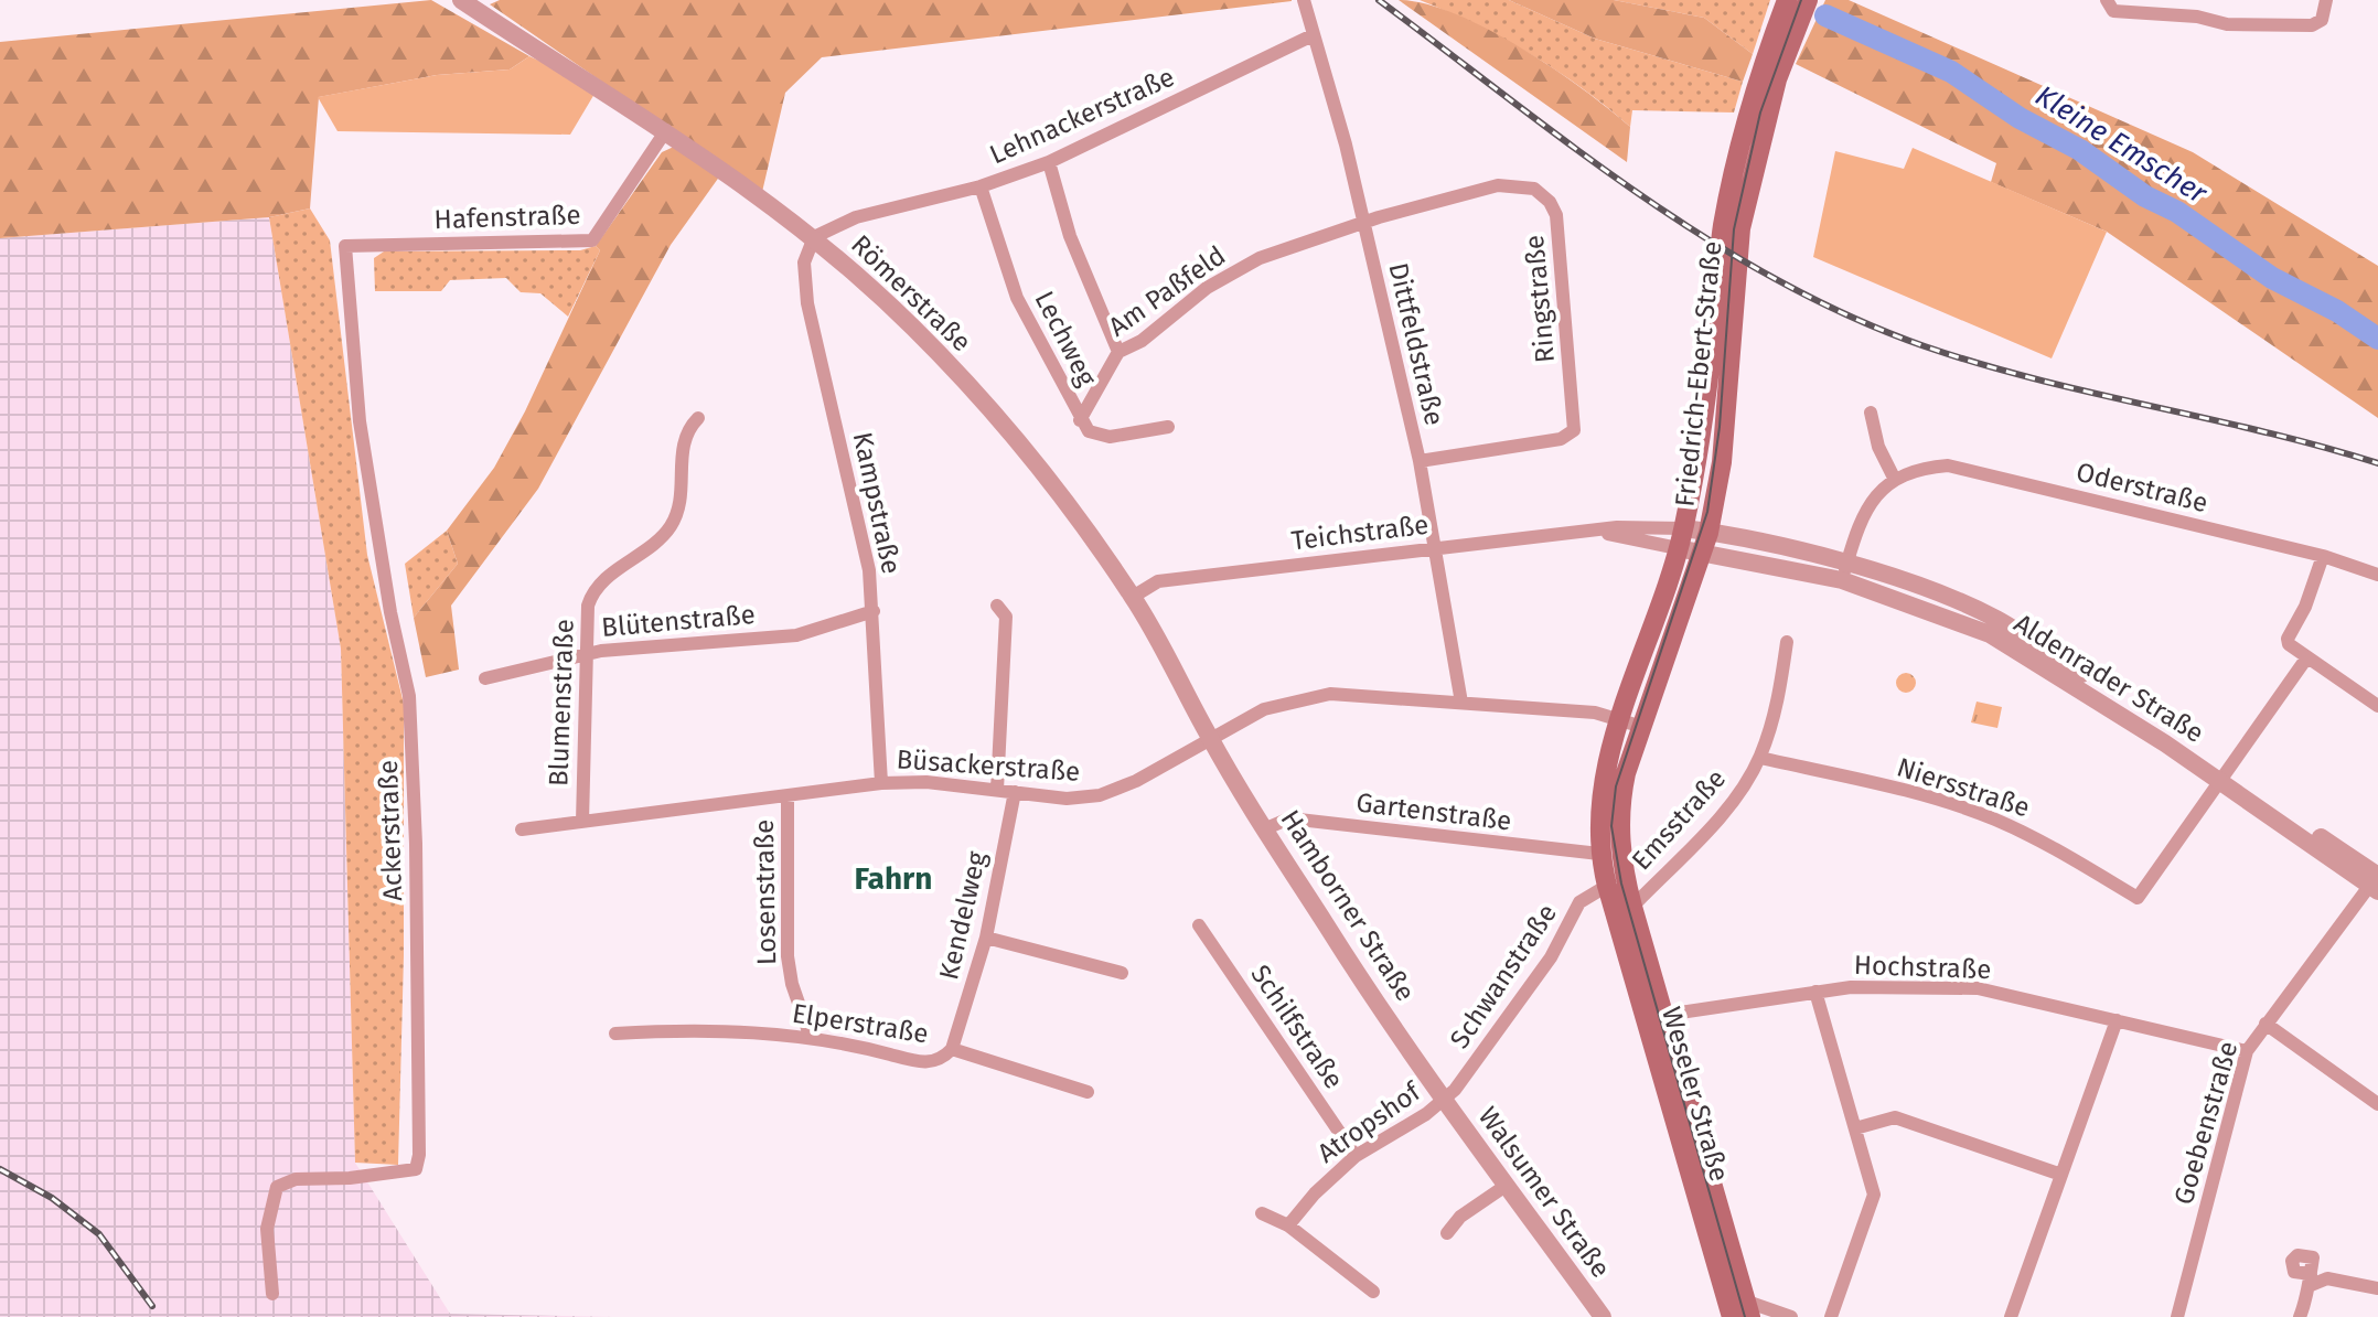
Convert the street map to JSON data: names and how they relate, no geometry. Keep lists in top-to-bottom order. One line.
{"streets":{"main road":["Friedrich-Ebert-Straße","Weseler Straße"],"street":["Lehnackerstraße","Hafenstraße","Am Paßfeld","Römerstraße","Ringstraße","Lechweg","Dittfeldstraße","Oderstraße","Kampstraße","Teichstraße","Blütenstraße","Aldenrader Straße","Blumenstraße","Büsackerstraße","Niersstraße","Gartenstraße","Emsstraße","Ackerstraße","Losenstraße","Hamborner Straße","Kendelweg","Hochstraße","Schwanstraße","Elperstraße","Schilfstraße","Atropshof","Goebenstraße","Walsumer Straße"]},"crossings":[["Lehnackerstraße","Römerstraße"],["Lehnackerstraße","Lechweg"],["Lehnackerstraße","Dittfeldstraße"],["Lehnackerstraße","Kampstraße"],["Hafenstraße","Römerstraße"],["Hafenstraße","Ackerstraße"],["Am Paßfeld","Ringstraße"],["Am Paßfeld","Lechweg"],["Am Paßfeld","Dittfeldstraße"],["Römerstraße","Kampstraße"],["Römerstraße","Teichstraße"],["Römerstraße","Büsackerstraße"],["Römerstraße","Hamborner Straße"],["Ringstraße","Dittfeldstraße"],["Dittfeldstraße","Teichstraße"],["Dittfeldstraße","Büsackerstraße"],["Friedrich-Ebert-Straße","Teichstraße"],["Friedrich-Ebert-Straße","Aldenrader Straße"],["Friedrich-Ebert-Straße","Büsackerstraße"],["Friedrich-Ebert-Straße","Gartenstraße"],["Friedrich-Ebert-Straße","Emsstraße"],["Friedrich-Ebert-Straße","Schwanstraße"],["Friedrich-Ebert-Straße","Weseler Straße"],["Kampstraße","Blütenstraße"],["Kampstraße","Büsackerstraße"],["Teichstraße","Aldenrader Straße"],["Blütenstraße","Blumenstraße"],["Aldenrader Straße","Niersstraße"],["Aldenrader Straße","Goebenstraße"],["Blumenstraße","Büsackerstraße"],["Büsackerstraße","Losenstraße"],["Büsackerstraße","Hamborner Straße"],["Büsackerstraße","Kendelweg"],["Niersstraße","Emsstraße"],["Gartenstraße","Hamborner Straße"],["Emsstraße","Weseler Straße"],["Losenstraße","Elperstraße"],["Hamborner Straße","Schwanstraße"],["Hamborner Straße","Atropshof"],["Hamborner Straße","Walsumer Straße"],["Kendelweg","Elperstraße"],["Hochstraße","Weseler Straße"],["Hochstraße","Goebenstraße"],["Schwanstraße","Weseler Straße"],["Schwanstraße","Atropshof"],["Schwanstraße","Walsumer Straße"],["Schilfstraße","Atropshof"],["Atropshof","Walsumer Straße"]],"districts":["Fahrn"],"water":["Kleine Emscher"]}
